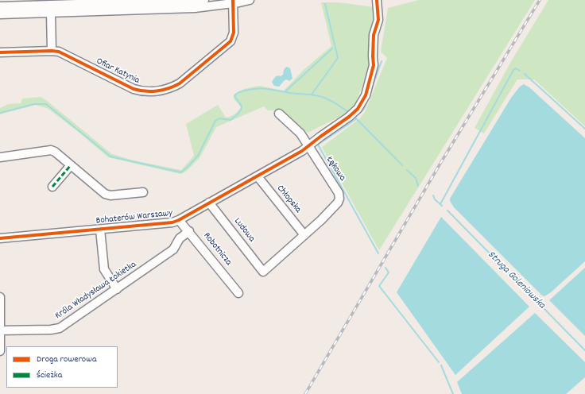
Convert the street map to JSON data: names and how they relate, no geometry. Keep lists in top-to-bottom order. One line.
{"streets":{"street":["Ofiar Katynia","Łąkowa","Chłopska","Bohaterów Warszawy","Ludowa","Robotnicza","Króla Władysława Łokietka"]},"crossings":[["Łąkowa","Chłopska"],["Łąkowa","Bohaterów Warszawy"],["Łąkowa","Ludowa"],["Chłopska","Bohaterów Warszawy"],["Chłopska","Ludowa"],["Bohaterów Warszawy","Ludowa"],["Bohaterów Warszawy","Robotnicza"],["Robotnicza","Króla Władysława Łokietka"]],"water":["Struga Goleniowska"],"legend":["Droga rowerowa","Ścieżka"]}
